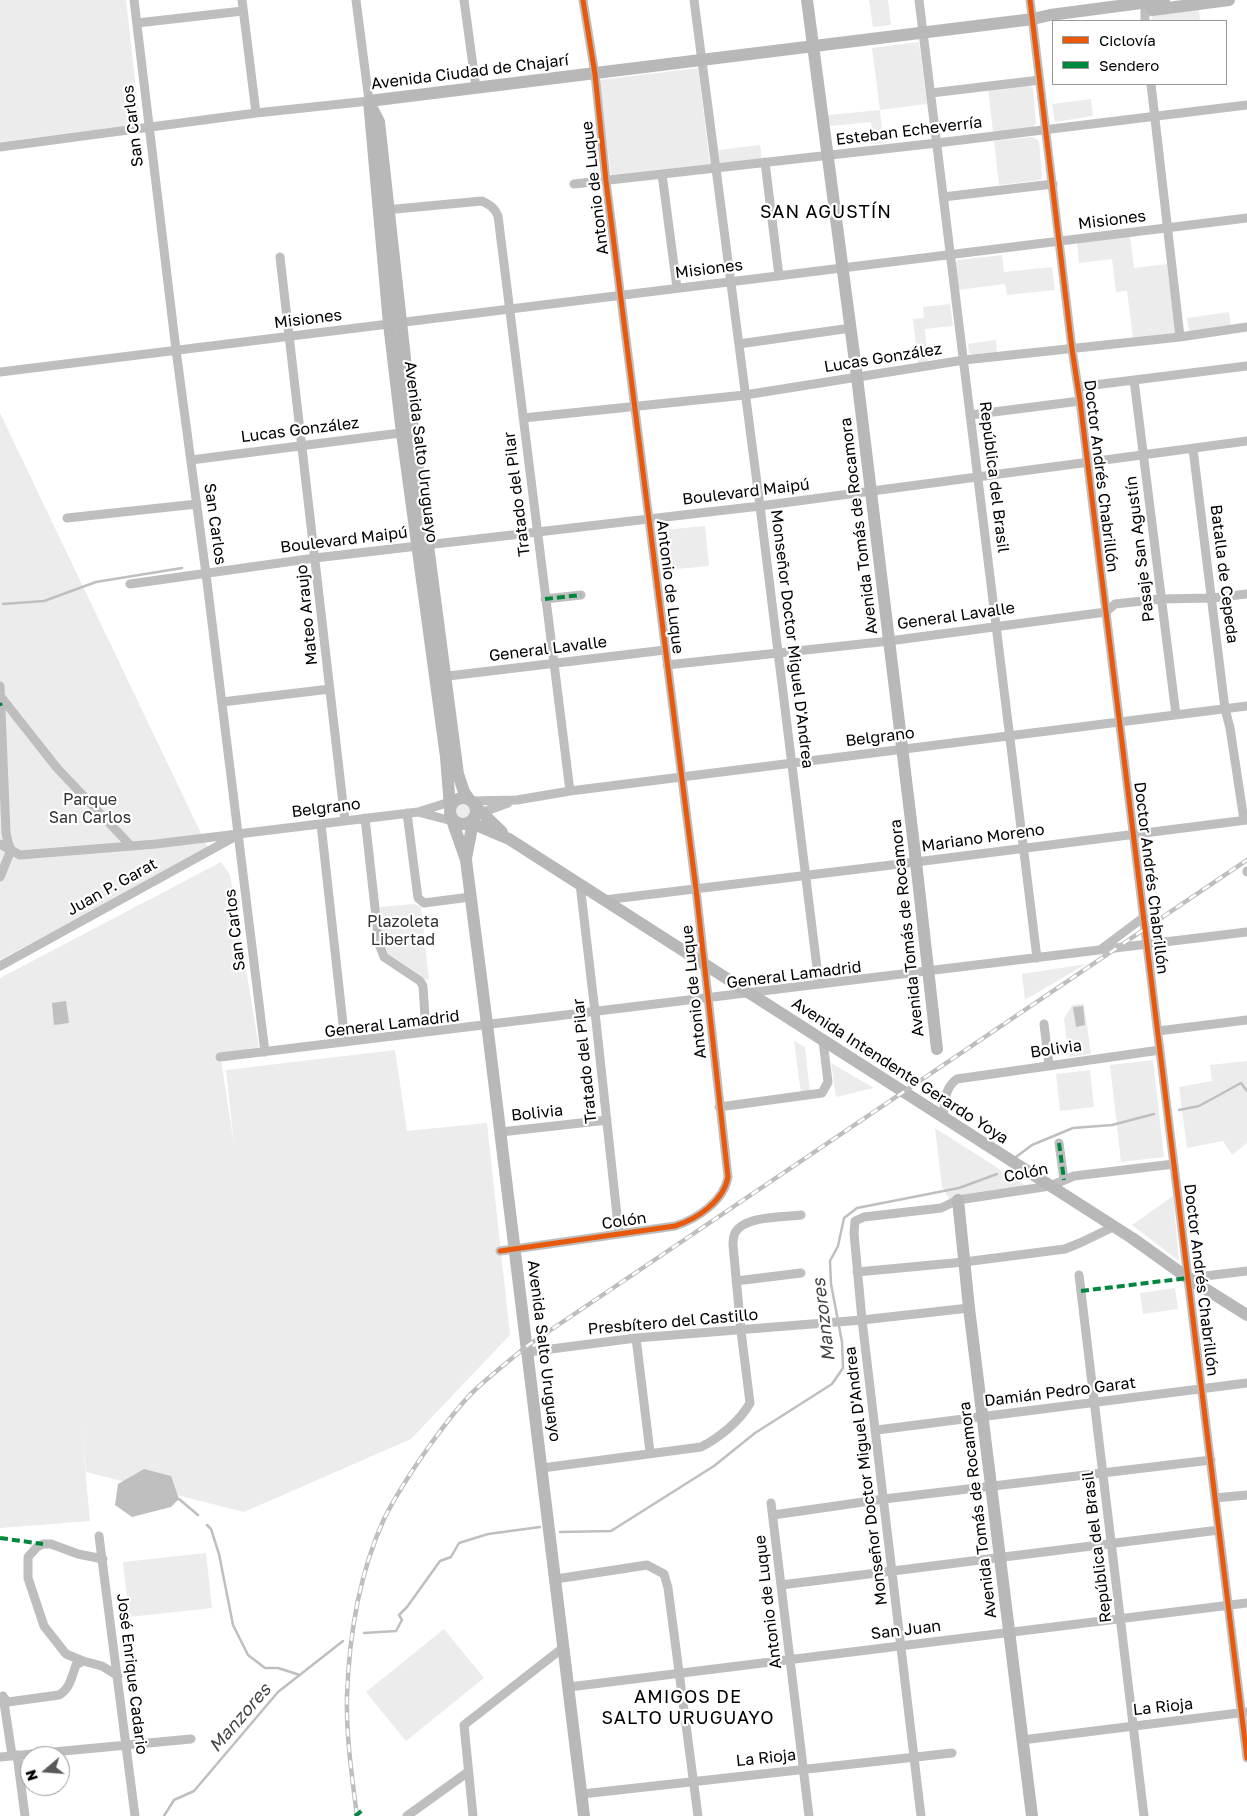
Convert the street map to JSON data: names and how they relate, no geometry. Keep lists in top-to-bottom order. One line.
{"streets":{"main road":["Avenida Ciudad de Chajarí","Avenida Salto Uruguayo","Avenida Tomás de Rocamora","Avenida Intendente Gerardo Yoya"],"street":["San Carlos","Esteban Echeverría","Antonio de Luque","Misiones","Lucas González","Doctor Andrés Chabrillón","República del Brasil","Boulevard Maipú","Tratado del Pilar","Pasaje San Agustín","Batalla de Cepeda","Mateo Araujo","General Lavalle","Monseñor Doctor Miguel D'Andrea","Belgrano","Mariano Moreno","Juan P. Garat","General Lamadrid","Bolivia","Colón","Presbítero del Castillo","Damián Pedro Garat","San Juan","José Enrique Cadario","La Rioja"]},"crossings":[["Avenida Ciudad de Chajarí","San Carlos"],["Avenida Ciudad de Chajarí","Antonio de Luque"],["Avenida Ciudad de Chajarí","Avenida Salto Uruguayo"],["Avenida Ciudad de Chajarí","Doctor Andrés Chabrillón"],["Avenida Ciudad de Chajarí","República del Brasil"],["Avenida Ciudad de Chajarí","Avenida Tomás de Rocamora"],["Avenida Ciudad de Chajarí","Monseñor Doctor Miguel D'Andrea"],["San Carlos","Misiones"],["San Carlos","Lucas González"],["San Carlos","Boulevard Maipú"],["San Carlos","Belgrano"],["San Carlos","Juan P. Garat"],["San Carlos","General Lamadrid"],["Esteban Echeverría","Antonio de Luque"],["Esteban Echeverría","Doctor Andrés Chabrillón"],["Esteban Echeverría","República del Brasil"],["Esteban Echeverría","Avenida Tomás de Rocamora"],["Esteban Echeverría","Monseñor Doctor Miguel D'Andrea"],["Antonio de Luque","Misiones"],["Antonio de Luque","Lucas González"],["Antonio de Luque","Boulevard Maipú"],["Antonio de Luque","General Lavalle"],["Antonio de Luque","Belgrano"],["Antonio de Luque","Mariano Moreno"],["Antonio de Luque","General Lamadrid"],["Antonio de Luque","Avenida Intendente Gerardo Yoya"],["Antonio de Luque","Colón"],["Antonio de Luque","San Juan"],["Antonio de Luque","La Rioja"],["Misiones","Avenida Salto Uruguayo"],["Misiones","Doctor Andrés Chabrillón"],["Misiones","República del Brasil"],["Misiones","Tratado del Pilar"],["Misiones","Avenida Tomás de Rocamora"],["Misiones","Mateo Araujo"],["Misiones","Monseñor Doctor Miguel D'Andrea"],["Lucas González","Avenida Salto Uruguayo"],["Lucas González","Doctor Andrés Chabrillón"],["Lucas González","República del Brasil"],["Lucas González","Tratado del Pilar"],["Lucas González","Avenida Tomás de Rocamora"],["Lucas González","Mateo Araujo"],["Lucas González","Monseñor Doctor Miguel D'Andrea"],["Avenida Salto Uruguayo","Boulevard Maipú"],["Avenida Salto Uruguayo","Tratado del Pilar"],["Avenida Salto Uruguayo","General Lavalle"],["Avenida Salto Uruguayo","Belgrano"],["Avenida Salto Uruguayo","General Lamadrid"],["Avenida Salto Uruguayo","Bolivia"],["Avenida Salto Uruguayo","Avenida Intendente Gerardo Yoya"],["Avenida Salto Uruguayo","Colón"],["Avenida Salto Uruguayo","Presbítero del Castillo"],["Avenida Salto Uruguayo","San Juan"],["Avenida Salto Uruguayo","La Rioja"],["Doctor Andrés Chabrillón","Boulevard Maipú"],["Doctor Andrés Chabrillón","General Lavalle"],["Doctor Andrés Chabrillón","Belgrano"],["Doctor Andrés Chabrillón","Mariano Moreno"],["Doctor Andrés Chabrillón","General Lamadrid"],["Doctor Andrés Chabrillón","Bolivia"],["Doctor Andrés Chabrillón","Avenida Intendente Gerardo Yoya"],["Doctor Andrés Chabrillón","Colón"],["Doctor Andrés Chabrillón","Damián Pedro Garat"],["Doctor Andrés Chabrillón","San Juan"],["Doctor Andrés Chabrillón","La Rioja"],["República del Brasil","Boulevard Maipú"],["República del Brasil","General Lavalle"],["República del Brasil","Belgrano"],["República del Brasil","Mariano Moreno"],["República del Brasil","General Lamadrid"],["República del Brasil","Damián Pedro Garat"],["República del Brasil","San Juan"],["República del Brasil","La Rioja"],["Boulevard Maipú","Tratado del Pilar"],["Boulevard Maipú","Avenida Tomás de Rocamora"],["Boulevard Maipú","Pasaje San Agustín"],["Boulevard Maipú","Batalla de Cepeda"],["Boulevard Maipú","Mateo Araujo"],["Boulevard Maipú","Monseñor Doctor Miguel D'Andrea"],["Tratado del Pilar","General Lavalle"],["Tratado del Pilar","Belgrano"],["Tratado del Pilar","General Lamadrid"],["Tratado del Pilar","Bolivia"],["Tratado del Pilar","Avenida Intendente Gerardo Yoya"],["Tratado del Pilar","Colón"],["Avenida Tomás de Rocamora","General Lavalle"],["Avenida Tomás de Rocamora","Belgrano"],["Avenida Tomás de Rocamora","Mariano Moreno"],["Avenida Tomás de Rocamora","General Lamadrid"],["Avenida Tomás de Rocamora","Colón"],["Avenida Tomás de Rocamora","Damián Pedro Garat"],["Avenida Tomás de Rocamora","San Juan"],["Avenida Tomás de Rocamora","La Rioja"],["Pasaje San Agustín","General Lavalle"],["Pasaje San Agustín","Belgrano"],["Batalla de Cepeda","General Lavalle"],["Batalla de Cepeda","Belgrano"],["Batalla de Cepeda","Mariano Moreno"],["Mateo Araujo","Belgrano"],["General Lavalle","Monseñor Doctor Miguel D'Andrea"],["Monseñor Doctor Miguel D'Andrea","Belgrano"],["Monseñor Doctor Miguel D'Andrea","Mariano Moreno"],["Monseñor Doctor Miguel D'Andrea","General Lamadrid"],["Monseñor Doctor Miguel D'Andrea","Colón"],["Monseñor Doctor Miguel D'Andrea","Presbítero del Castillo"],["Monseñor Doctor Miguel D'Andrea","Damián Pedro Garat"],["Monseñor Doctor Miguel D'Andrea","San Juan"],["Monseñor Doctor Miguel D'Andrea","La Rioja"],["Belgrano","Juan P. Garat"],["Belgrano","Avenida Intendente Gerardo Yoya"],["Mariano Moreno","Avenida Intendente Gerardo Yoya"],["General Lamadrid","Avenida Intendente Gerardo Yoya"],["Bolivia","Avenida Intendente Gerardo Yoya"],["Avenida Intendente Gerardo Yoya","Colón"]],"districts":["SAN AGUSTÍN","AMIGOS DE SALTO URUGUAYO"],"water":["Manzores"],"parks":["Parque San Carlos","Plazoleta Libertad"],"legend":["Ciclovía","Sendero"],"north":"left"}
